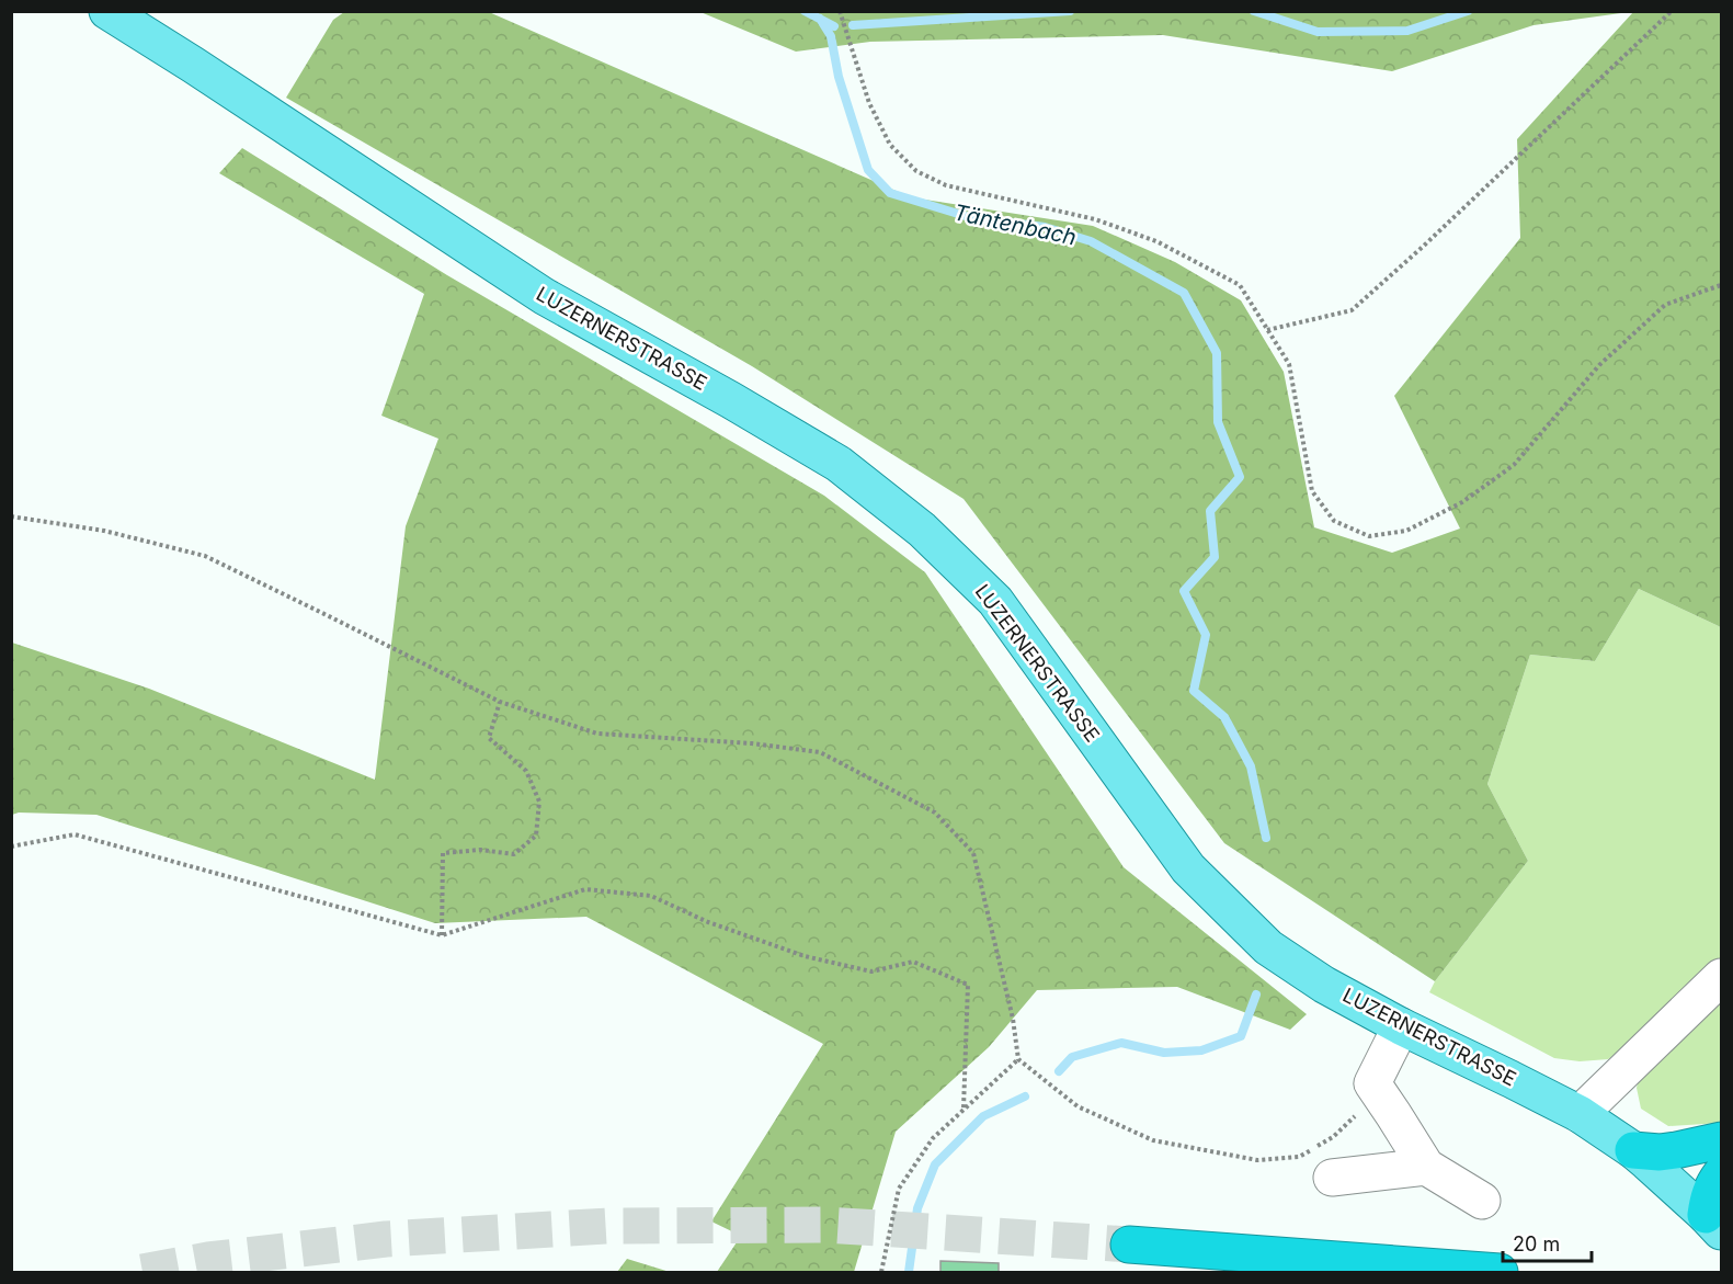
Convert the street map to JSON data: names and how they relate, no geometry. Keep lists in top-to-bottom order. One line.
{"streets":{"main road":["LUZERNERSTRASSE"]},"water":["Täntenbach"],"scale_bar":"20 m"}
